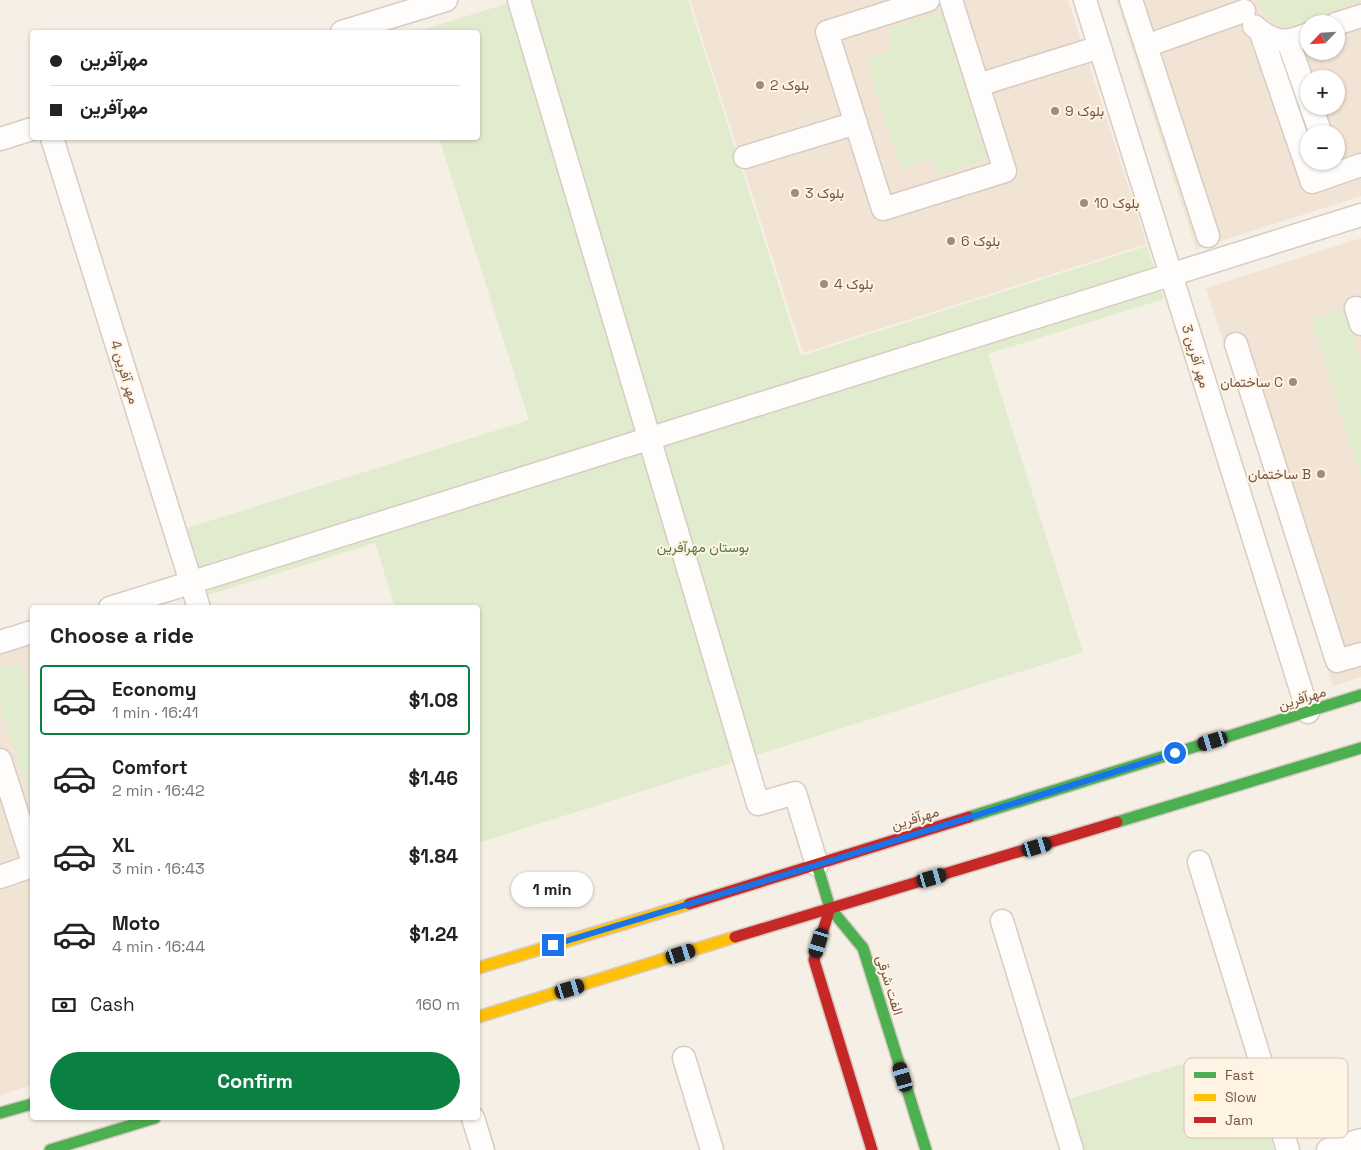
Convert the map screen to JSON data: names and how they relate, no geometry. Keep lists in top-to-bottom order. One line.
{"streets":{"main road":["مهرآفرین","الفت شرقی"],"street":["مهر آفرین 3","مهر آفرین 4"]},"crossings":[["مهر آفرین 3","مهرآفرین"]],"parks":["بوستان مهرآفرین"],"places":["بلوک 2","بلوک 9","بلوک 3","بلوک 10","بلوک 6","بلوک 4","ساختمان C","ساختمان B"],"legend":["Fast","Slow","Jam"],"north":"bottom left","page":{"map_buttons":["+","−"],"banner":["مهرآفرین","مهرآفرین"],"heading":"Choose a ride","list":[{"name":"Economy","note":"1 min · 16:41","value":"$1.08"},{"name":"Comfort","note":"2 min · 16:42","value":"$1.46"},{"name":"XL","note":"3 min · 16:43","value":"$1.84"},{"name":"Moto","note":"4 min · 16:44","value":"$1.24"}],"bubble":"1 min","pay":["Cash","160 m"],"buttons":"Confirm"}}
